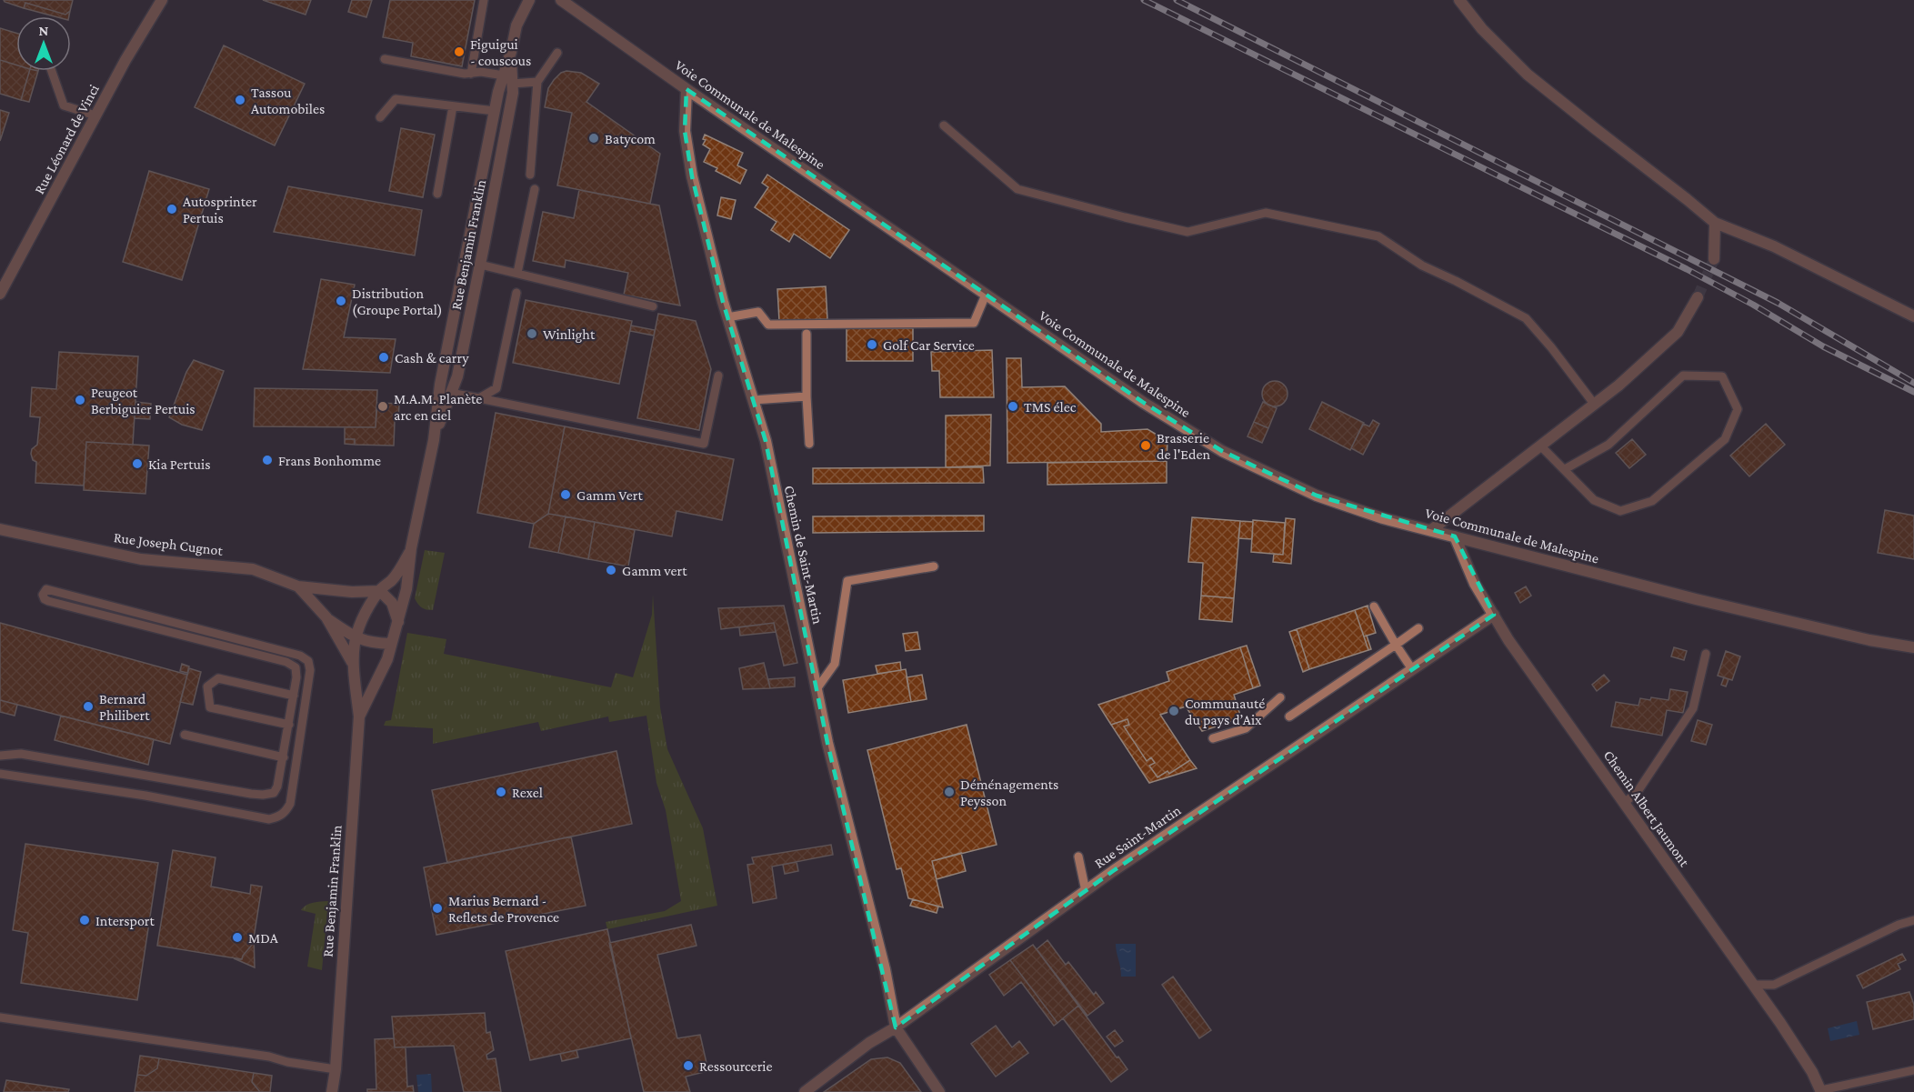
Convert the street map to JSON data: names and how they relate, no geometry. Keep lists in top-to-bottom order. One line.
{"streets":{"street":["Voie Communale de Malespine","Rue Léonard de Vinci","Rue Benjamin Franklin","Rue Joseph Cugnot","Chemin de Saint-Martin","Chemin Albert Jaumont","Rue Saint-Martin"]},"crossings":[["Voie Communale de Malespine","Chemin de Saint-Martin"],["Voie Communale de Malespine","Chemin Albert Jaumont"],["Chemin de Saint-Martin","Rue Saint-Martin"],["Chemin Albert Jaumont","Rue Saint-Martin"]],"places":["Figuigui - couscous","Tassou Automobiles","Batycom","Autosprinter Pertuis","Distribution (Groupe Portal)","Winlight","Golf Car Service","Cash & carry","Peugeot Berbiguier Pertuis","M.A.M. Planète arc en ciel","TMS élec","Brasserie de l'Eden","Frans Bonhomme","Kia Pertuis","Gamm Vert","Gamm vert","Bernard Philibert","Communauté du pays d’Aix","Rexel","Déménagements Peysson","Marius Bernard - Reflets de Provence","Intersport","MDA","Ressourcerie"],"north":"top"}
